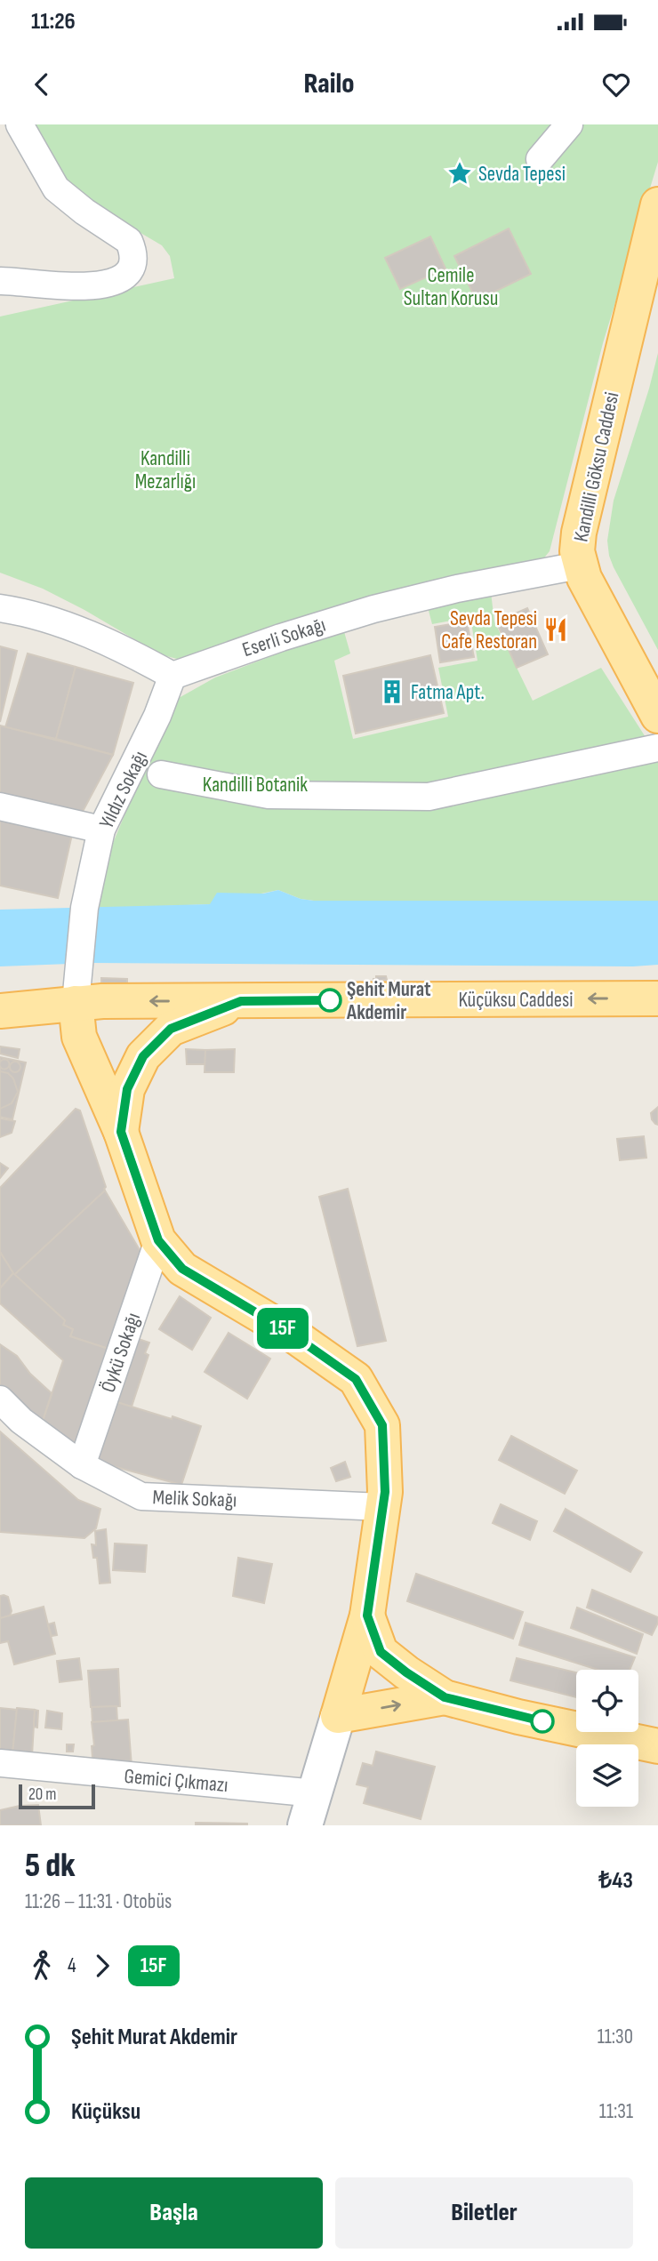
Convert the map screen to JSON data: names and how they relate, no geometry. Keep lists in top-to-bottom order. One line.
{"streets":{"main road":["Kandilli Göksu Caddesi","Küçüksu Caddesi"],"street":["Eserli Sokağı","Yıldız Sokağı","Öykü Sokağı","Melik Sokağı","Gemici Çıkmazı"]},"crossings":[["Kandilli Göksu Caddesi","Eserli Sokağı"],["Eserli Sokağı","Yıldız Sokağı"],["Yıldız Sokağı","Küçüksu Caddesi"],["Öykü Sokağı","Melik Sokağı"]],"one_way":["Küçüksu Caddesi"],"parks":["Cemile Sultan Korusu","Kandilli Mezarlığı","Kandilli Botanik"],"places":{"place":["Sevda Tepesi"],"restaurant":["Sevda Tepesi Cafe Restoran"],"building":["Fatma Apt."],"other":["Şehit Murat Akdemir"]},"lines":["bus line 15F"],"scale_bar":"20 m","page":{"status":"11:26","header":"Railo","on_map":"15F","scale":"20 m","heading":["5 dk","11:26 – 11:31 · Otobüs","₺43"],"legs":["4","15F"],"list":[{"name":"Şehit Murat Akdemir","value":"11:30"},{"name":"Küçüksu","value":"11:31"}],"buttons":["Başla","Biletler"]}}
